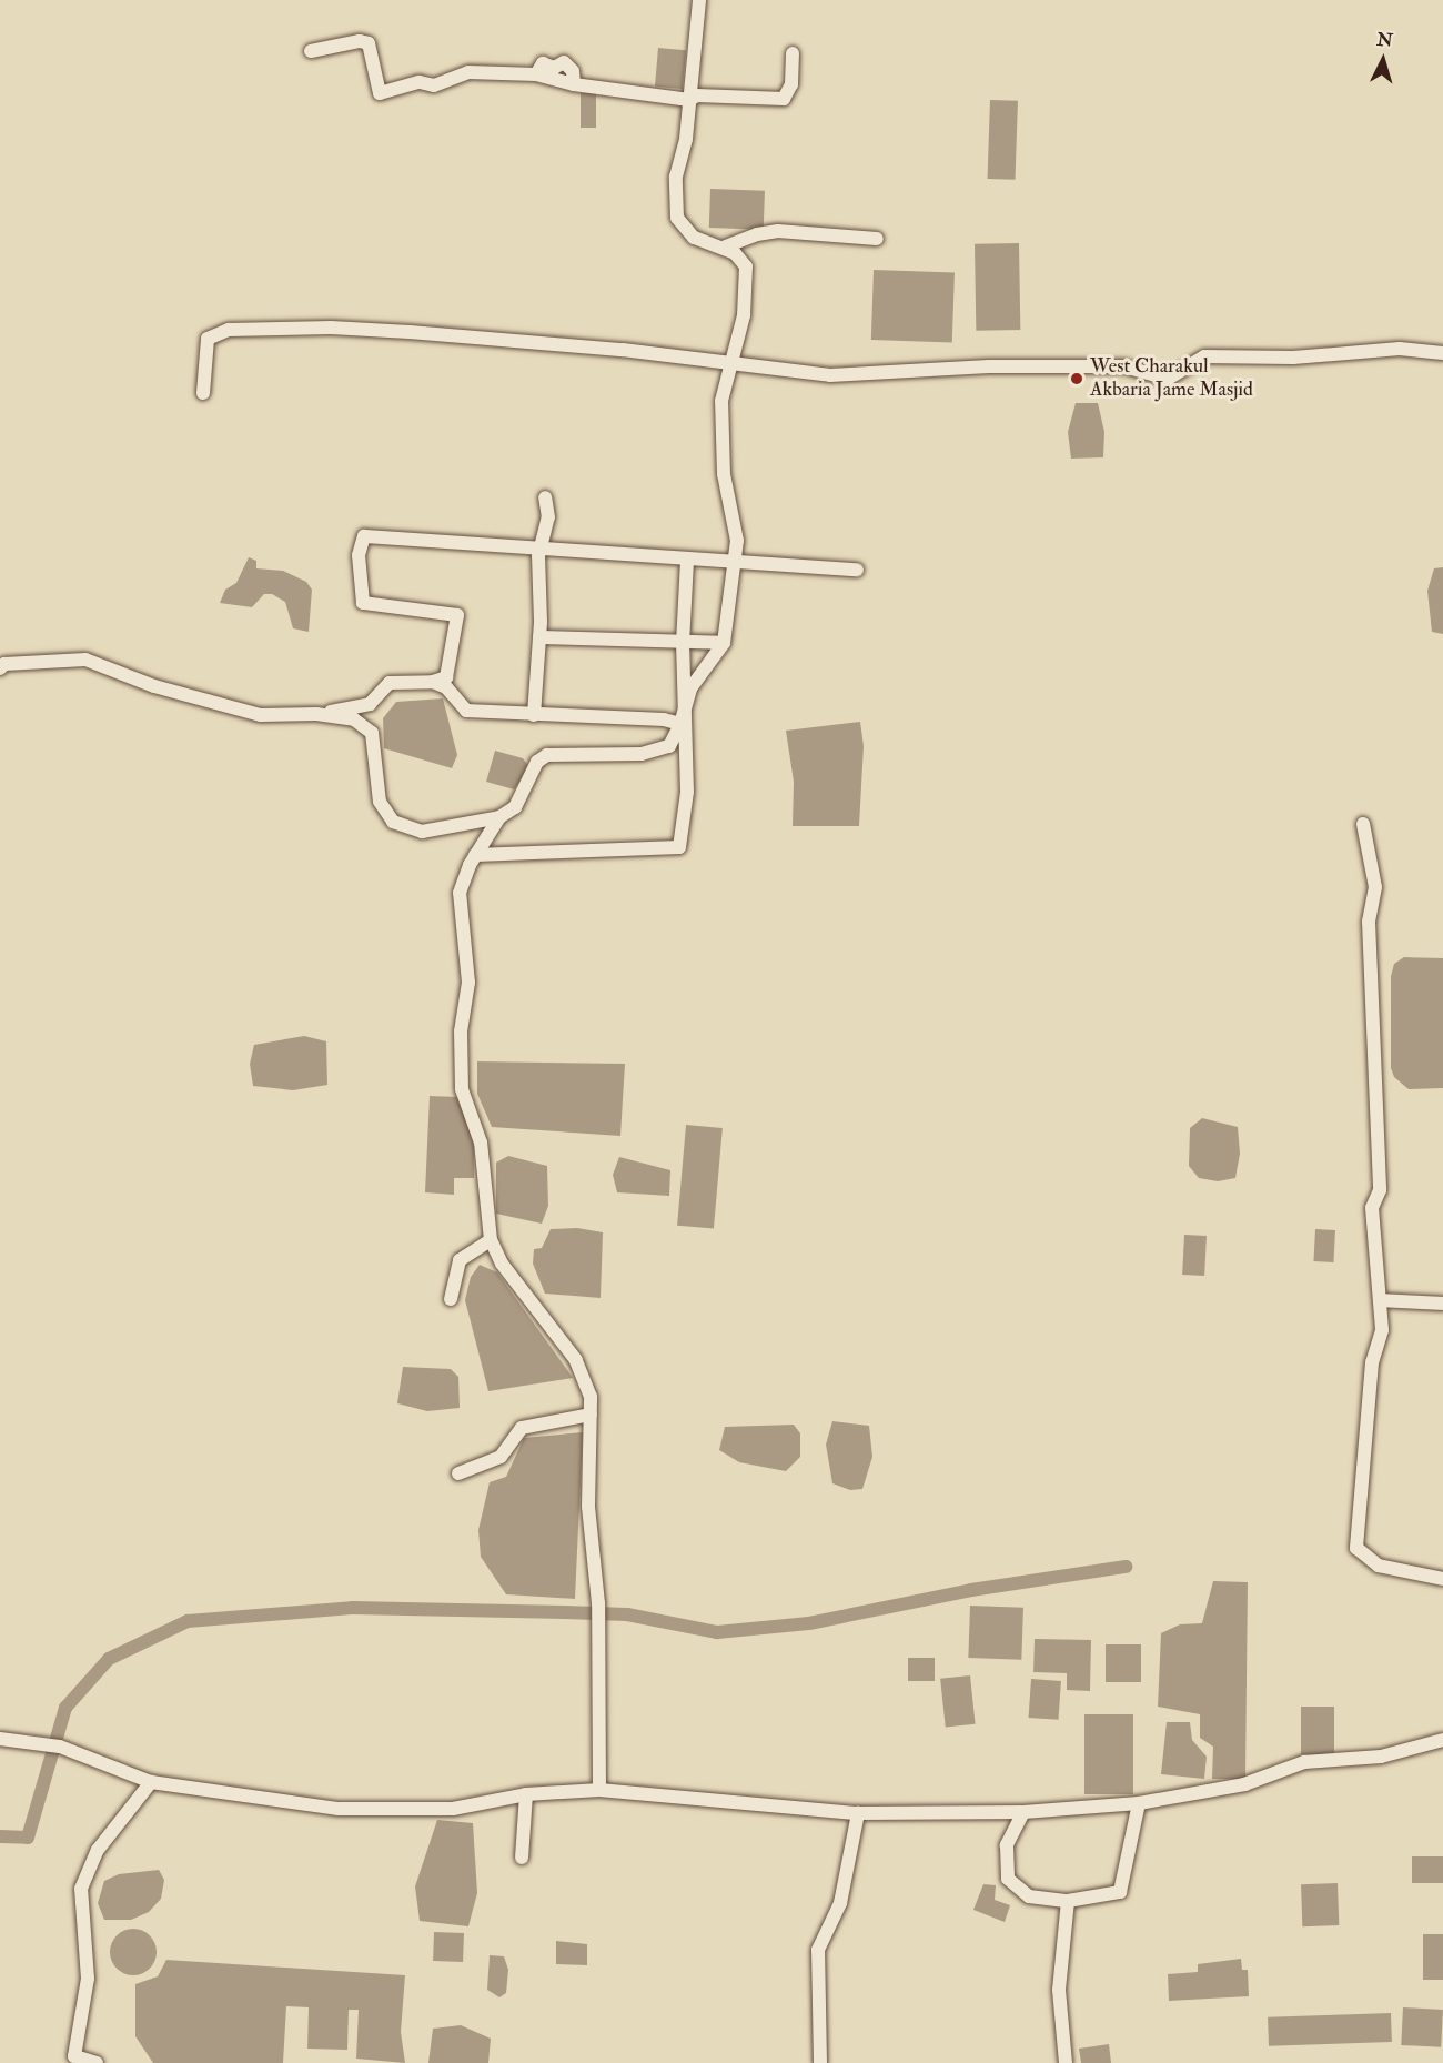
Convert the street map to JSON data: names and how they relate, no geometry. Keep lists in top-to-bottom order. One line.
{"places":["West Charakul Akbaria Jame Masjid"],"north":"top"}
